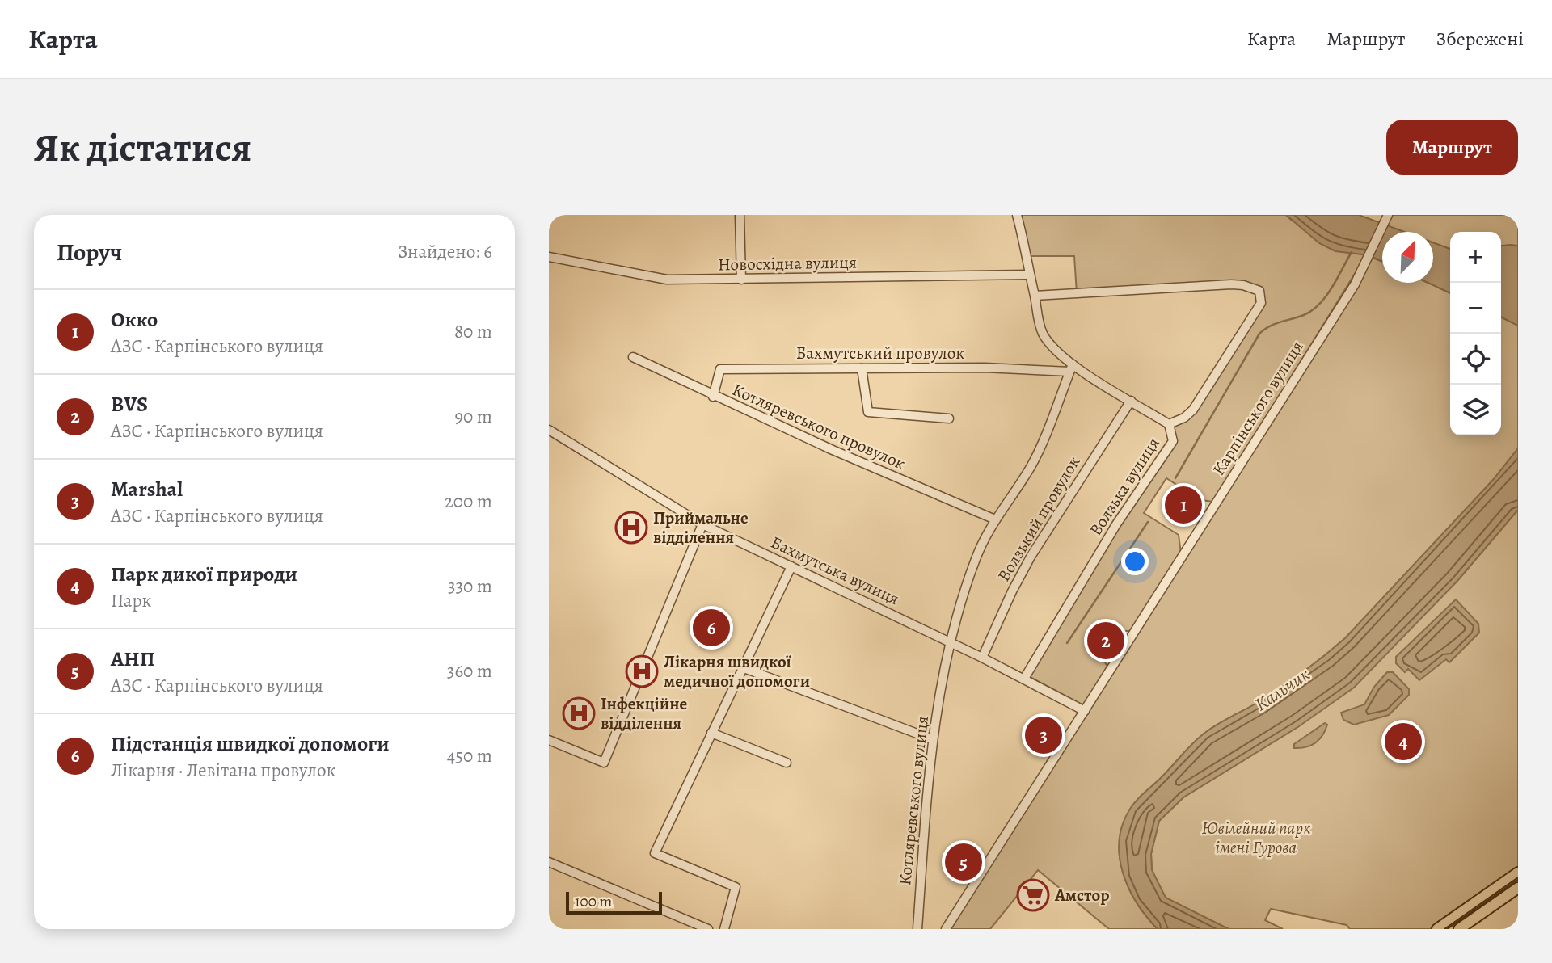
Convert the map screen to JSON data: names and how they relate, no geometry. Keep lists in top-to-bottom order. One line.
{"streets":{"street":["Новосхідна вулиця","Бахмутський провулок","Карпінського вулиця","Котляревського провулок","Волзька вулиця","Волзький провулок","Бахмутська вулиця","Котляревського вулиця"]},"crossings":[["Бахмутський провулок","Котляревського провулок"],["Бахмутський провулок","Котляревського вулиця"],["Карпінського вулиця","Бахмутська вулиця"],["Котляревського провулок","Котляревського вулиця"],["Волзька вулиця","Бахмутська вулиця"],["Волзький провулок","Бахмутська вулиця"],["Бахмутська вулиця","Котляревського вулиця"]],"water":["Кальчик"],"parks":["Ювілейний парк імені Гурова"],"places":{"hospital":["Приймальне відділення","Лікарня швидкої медичної допомоги","Інфекційне відділення"],"supermarket":["Амстор"]},"scale_bar":"100 m","north":"top right","page":{"header":"Карта","nav":["Карта","Маршрут","Збережені"],"buttons":"Маршрут","title":"Як дістатися","heading":["Поруч","Знайдено: 6"],"map_buttons":["+","−"],"list":[{"mark":"1","name":"Окко","note":"АЗС · Карпінського вулиця","value":"80 m"},{"mark":"2","name":"BVS","note":"АЗС · Карпінського вулиця","value":"90 m"},{"mark":"3","name":"Marshal","note":"АЗС · Карпінського вулиця","value":"200 m"},{"mark":"4","name":"Парк дикої природи","note":"Парк","value":"330 m"},{"mark":"5","name":"АНП","note":"АЗС · Карпінського вулиця","value":"360 m"},{"mark":"6","name":"Підстанція швидкої допомоги","note":"Лікарня · Левітана провулок","value":"450 m"}],"pins":["1","6","2","3","4","5"],"scale":"100 m"}}
